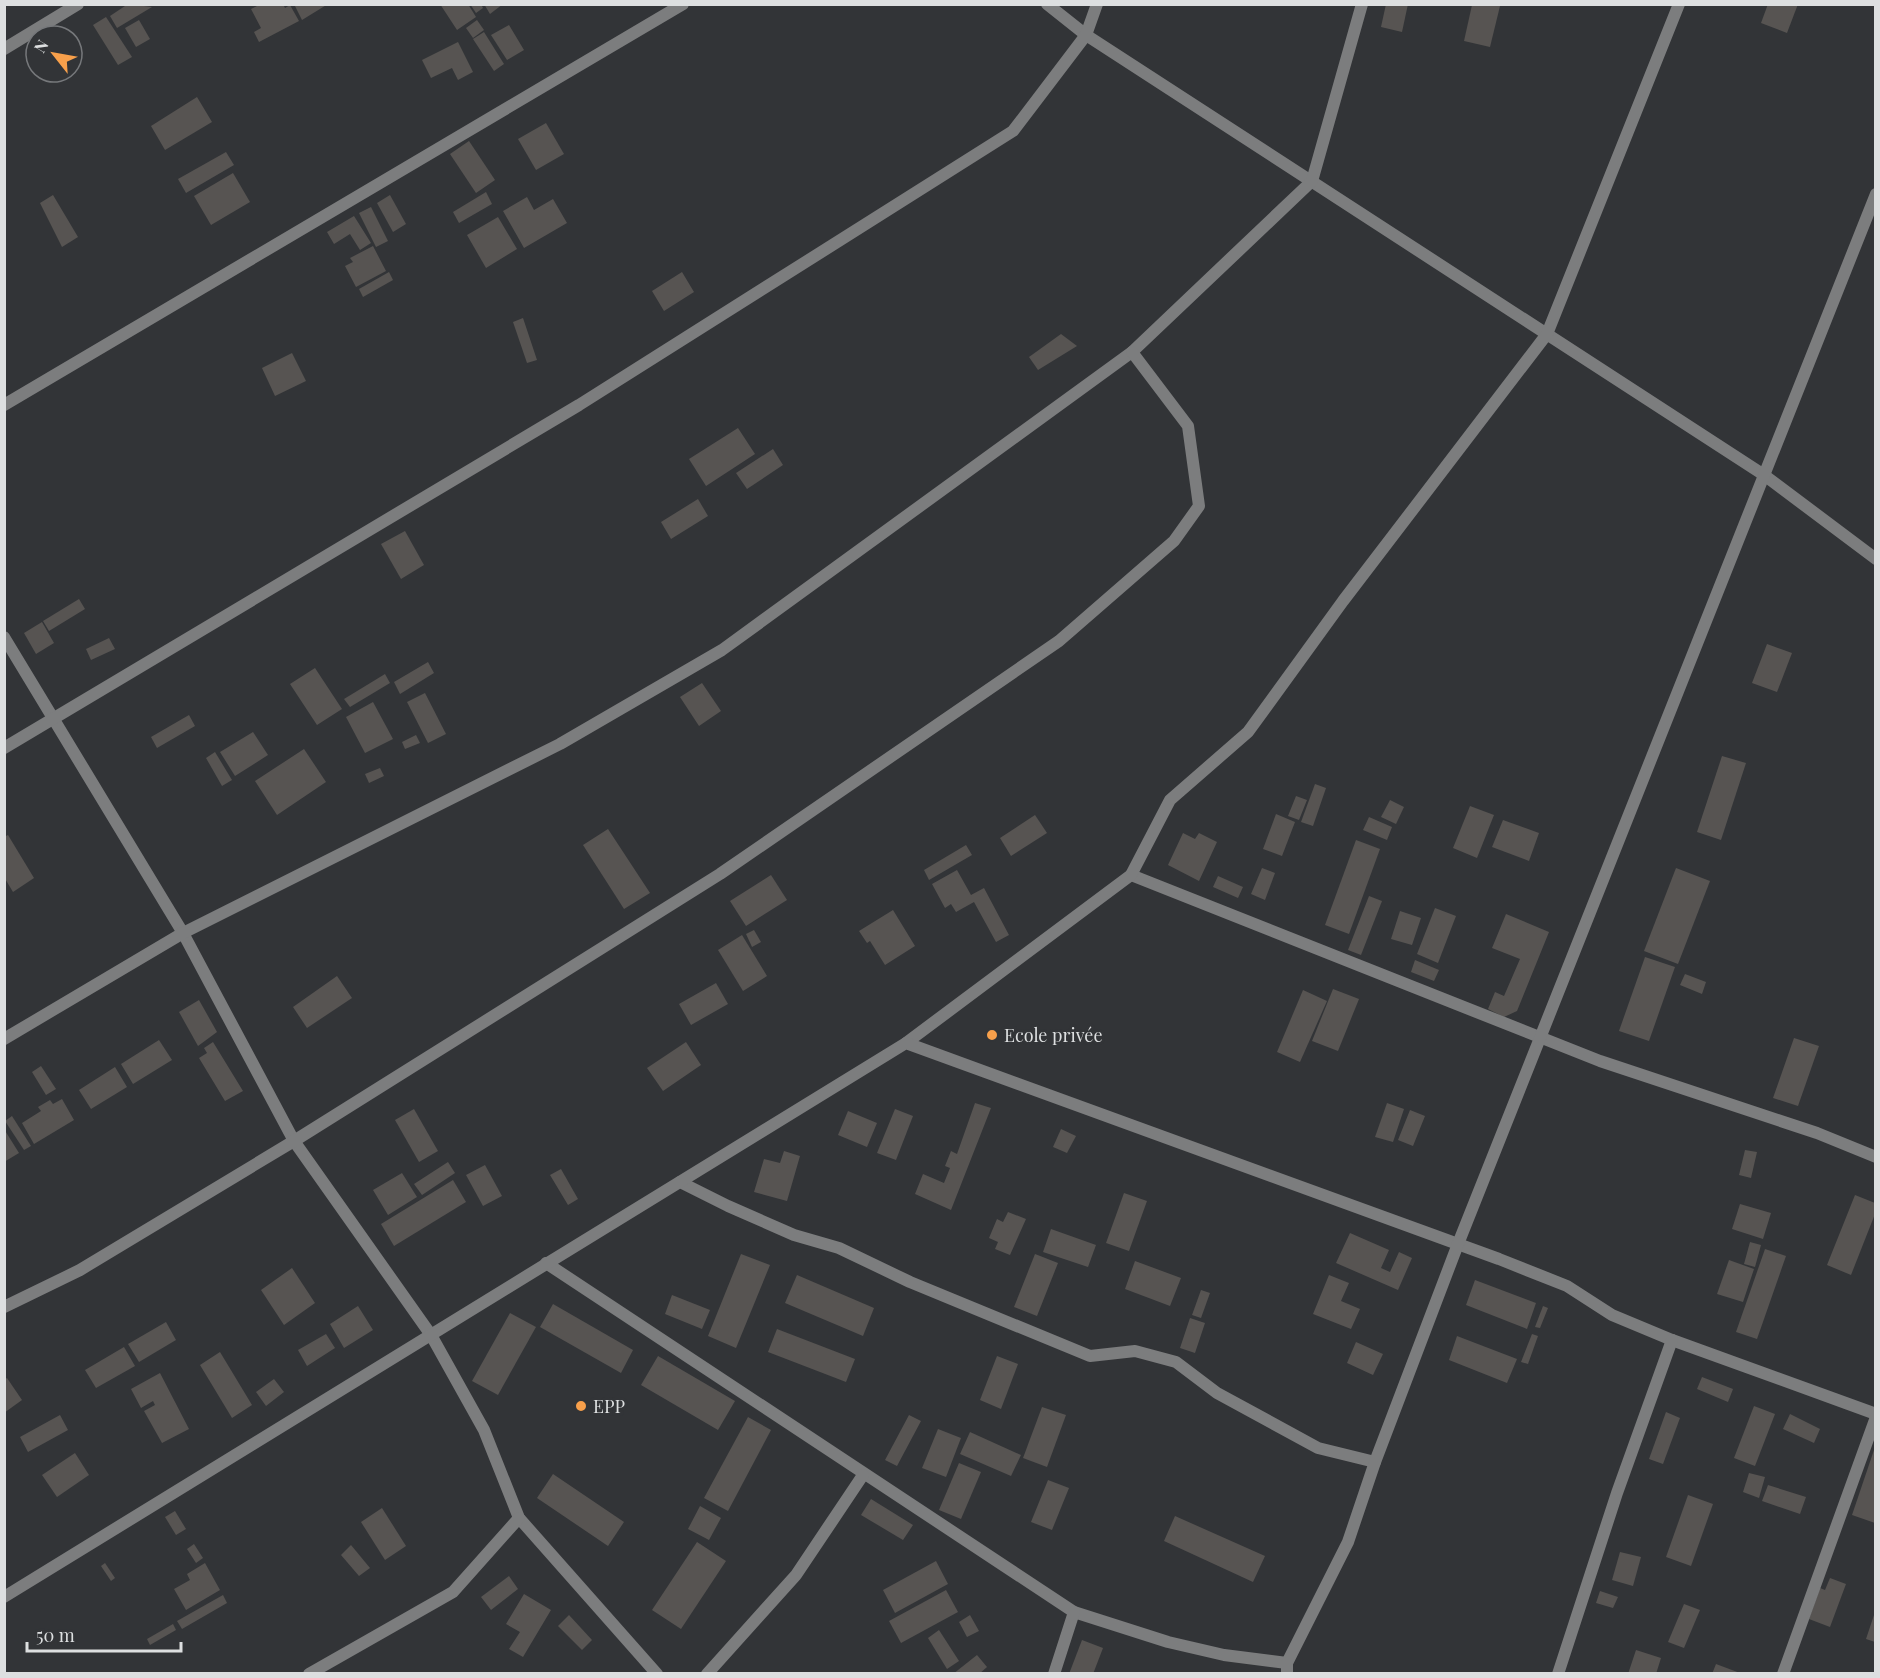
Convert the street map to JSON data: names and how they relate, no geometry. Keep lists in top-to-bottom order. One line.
{"places":["Ecole privée","EPP"],"scale_bar":"50 m","north":"top left"}
